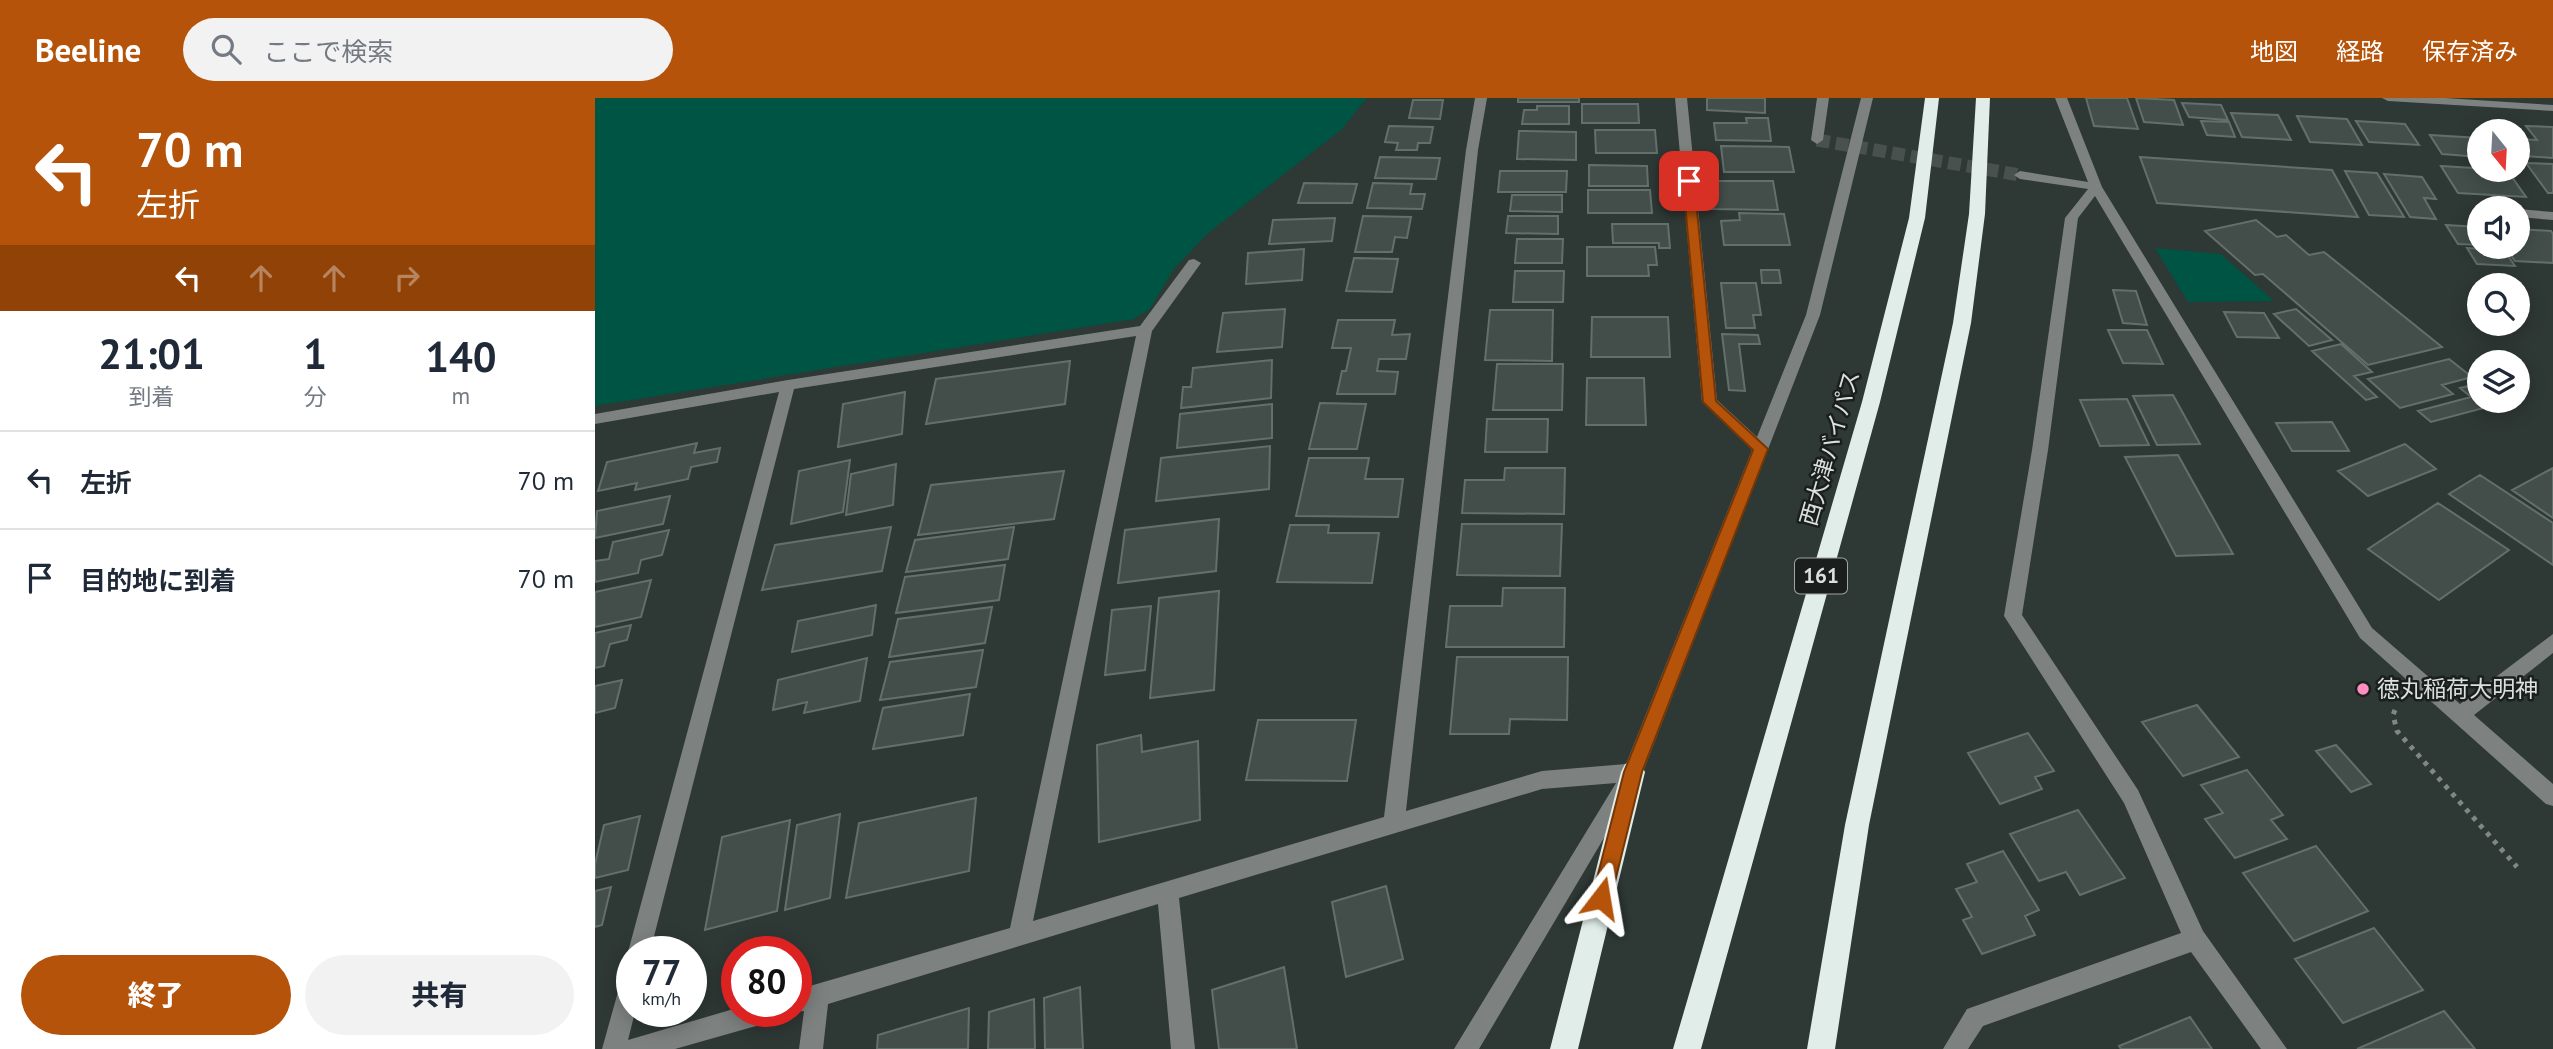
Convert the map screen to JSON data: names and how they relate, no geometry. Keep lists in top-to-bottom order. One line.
{"streets":{"highway":["西大津バイパス","161"]},"places":["徳丸稲荷大明神"],"north":"bottom","page":{"header":"Beeline","search":"ここで検索","nav":["地図","経路","保存済み"],"turn":["70 m","左折"],"eta":["21:01","到着","1","分","140","m"],"list":[{"name":"左折","value":"70 m"},{"name":"目的地に到着","value":"70 m"}],"speed":"77 km/h","limit":"80","buttons":["終了","共有"]}}
